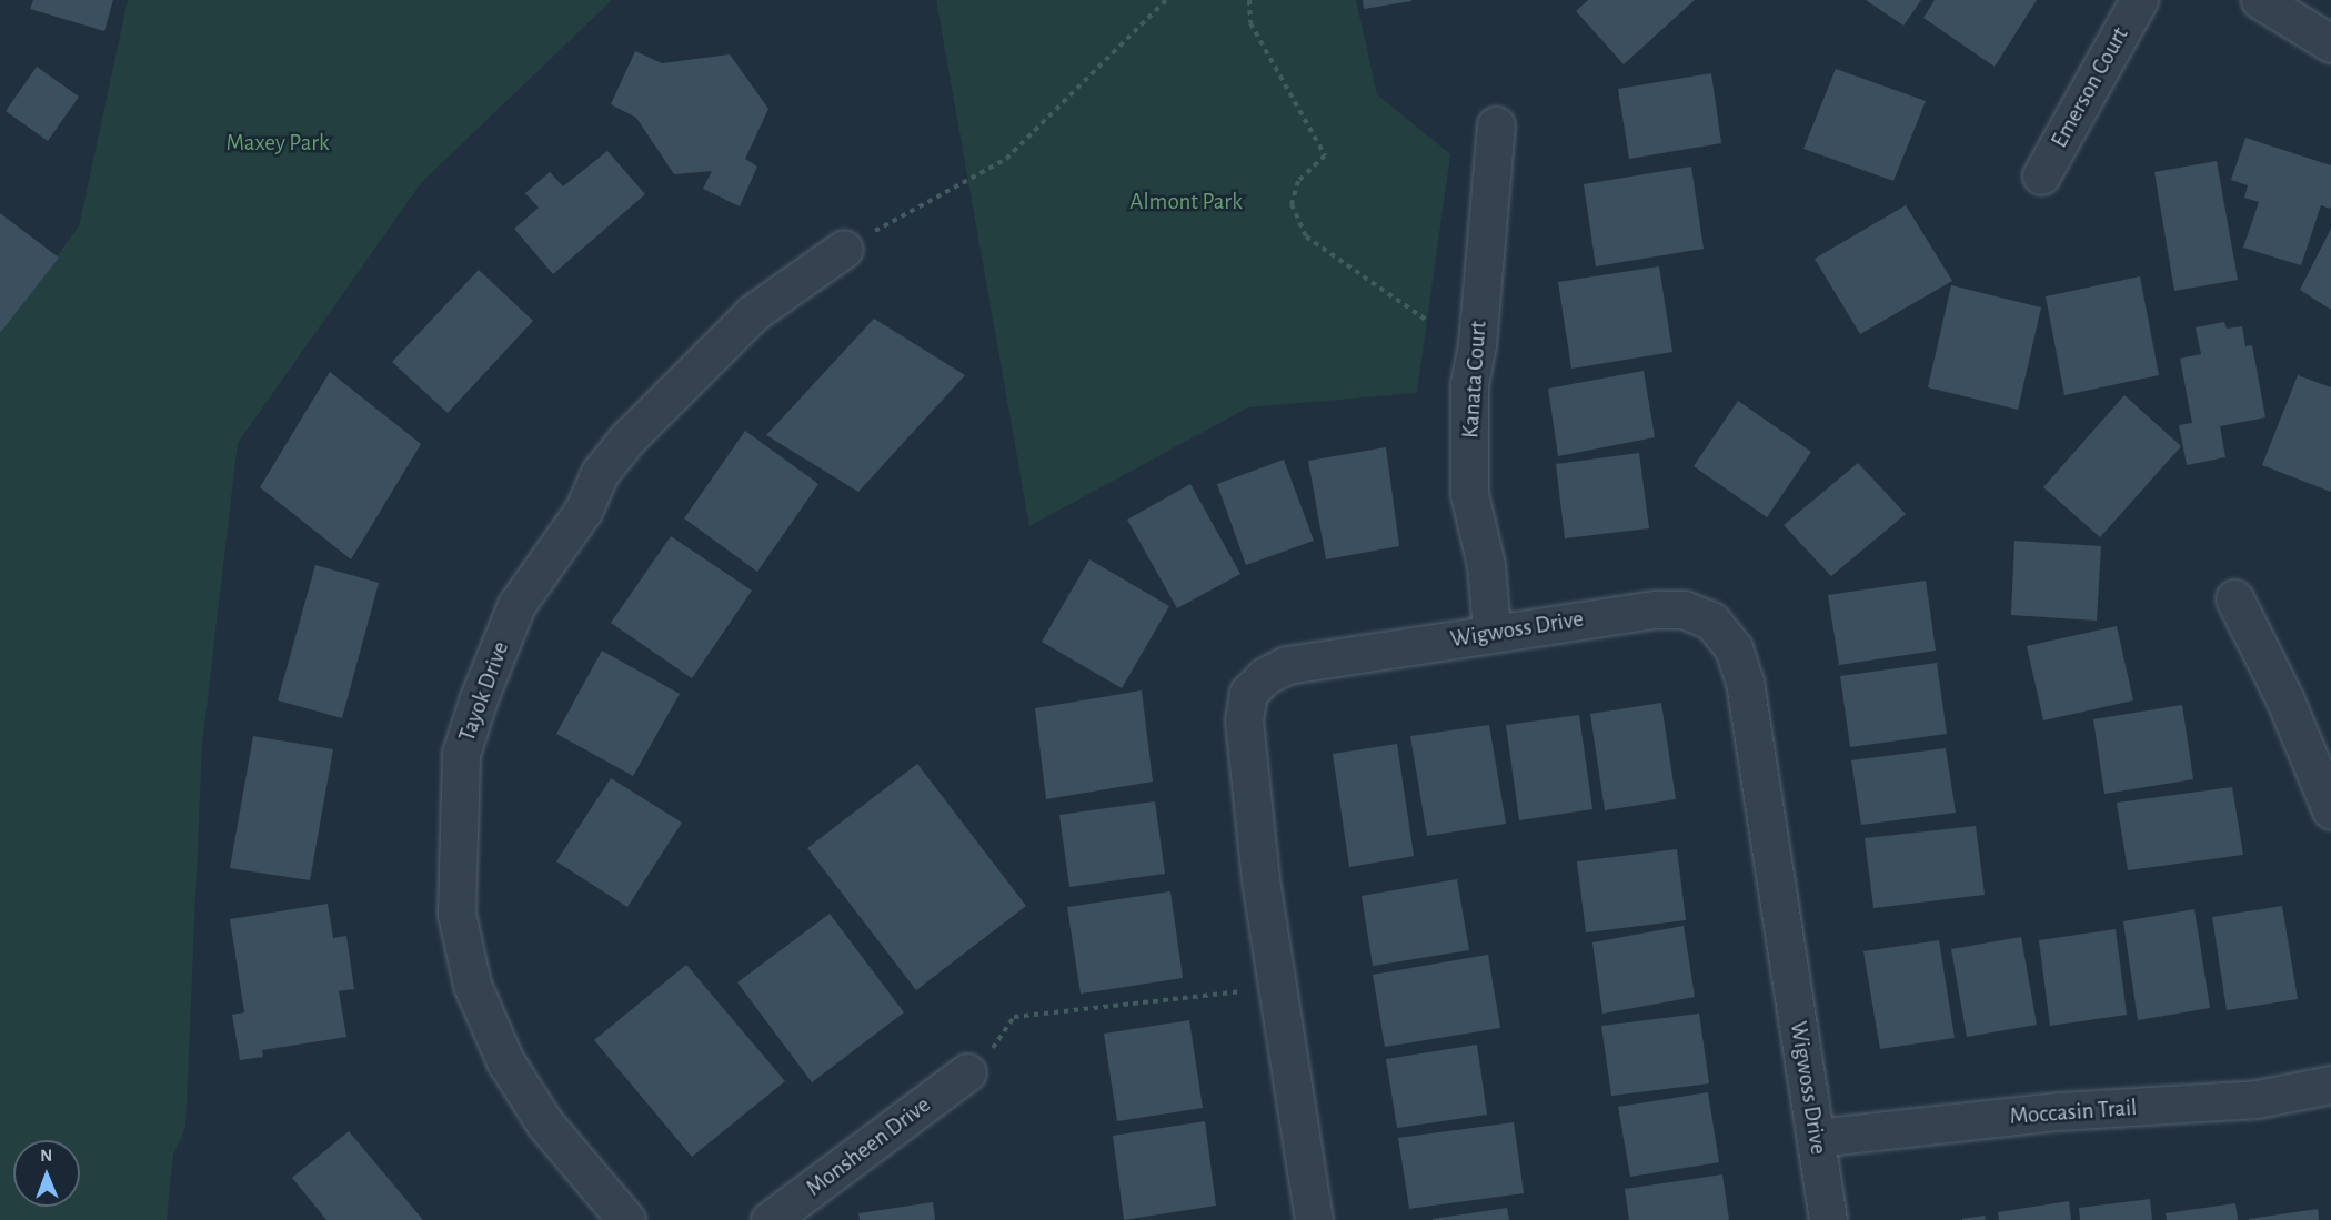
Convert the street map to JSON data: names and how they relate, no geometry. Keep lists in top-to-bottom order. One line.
{"streets":{"street":["Emerson Court","Kanata Court","Wigwoss Drive","Tayok Drive","Moccasin Trail","Monsheen Drive"]},"crossings":[["Kanata Court","Wigwoss Drive"],["Wigwoss Drive","Moccasin Trail"]],"parks":["Maxey Park","Almont Park"],"north":"top"}
